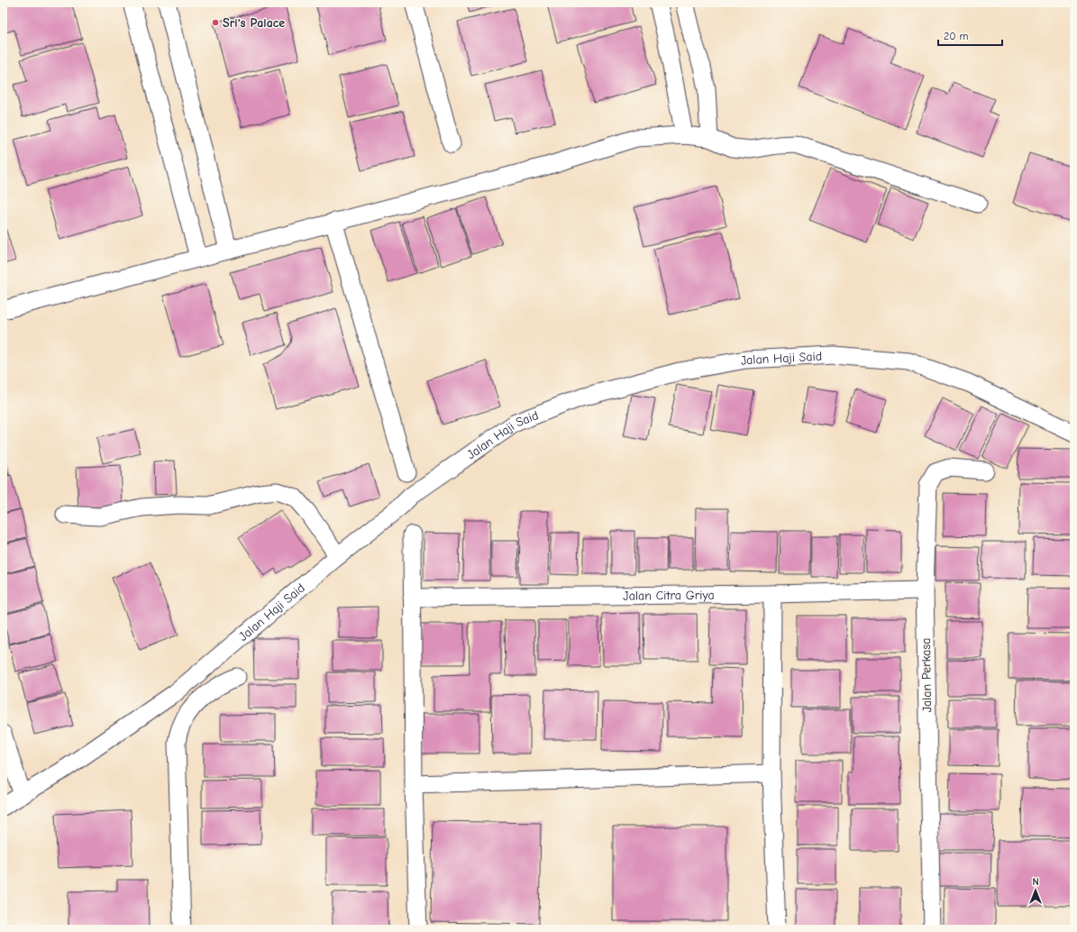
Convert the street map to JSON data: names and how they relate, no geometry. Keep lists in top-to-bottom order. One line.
{"streets":{"street":["Jalan Haji Said","Jalan Citra Griya","Jalan Perkasa"]},"crossings":[["Jalan Citra Griya","Jalan Perkasa"]],"places":["Sri's Palace"],"scale_bar":"20 m","north":"top"}
